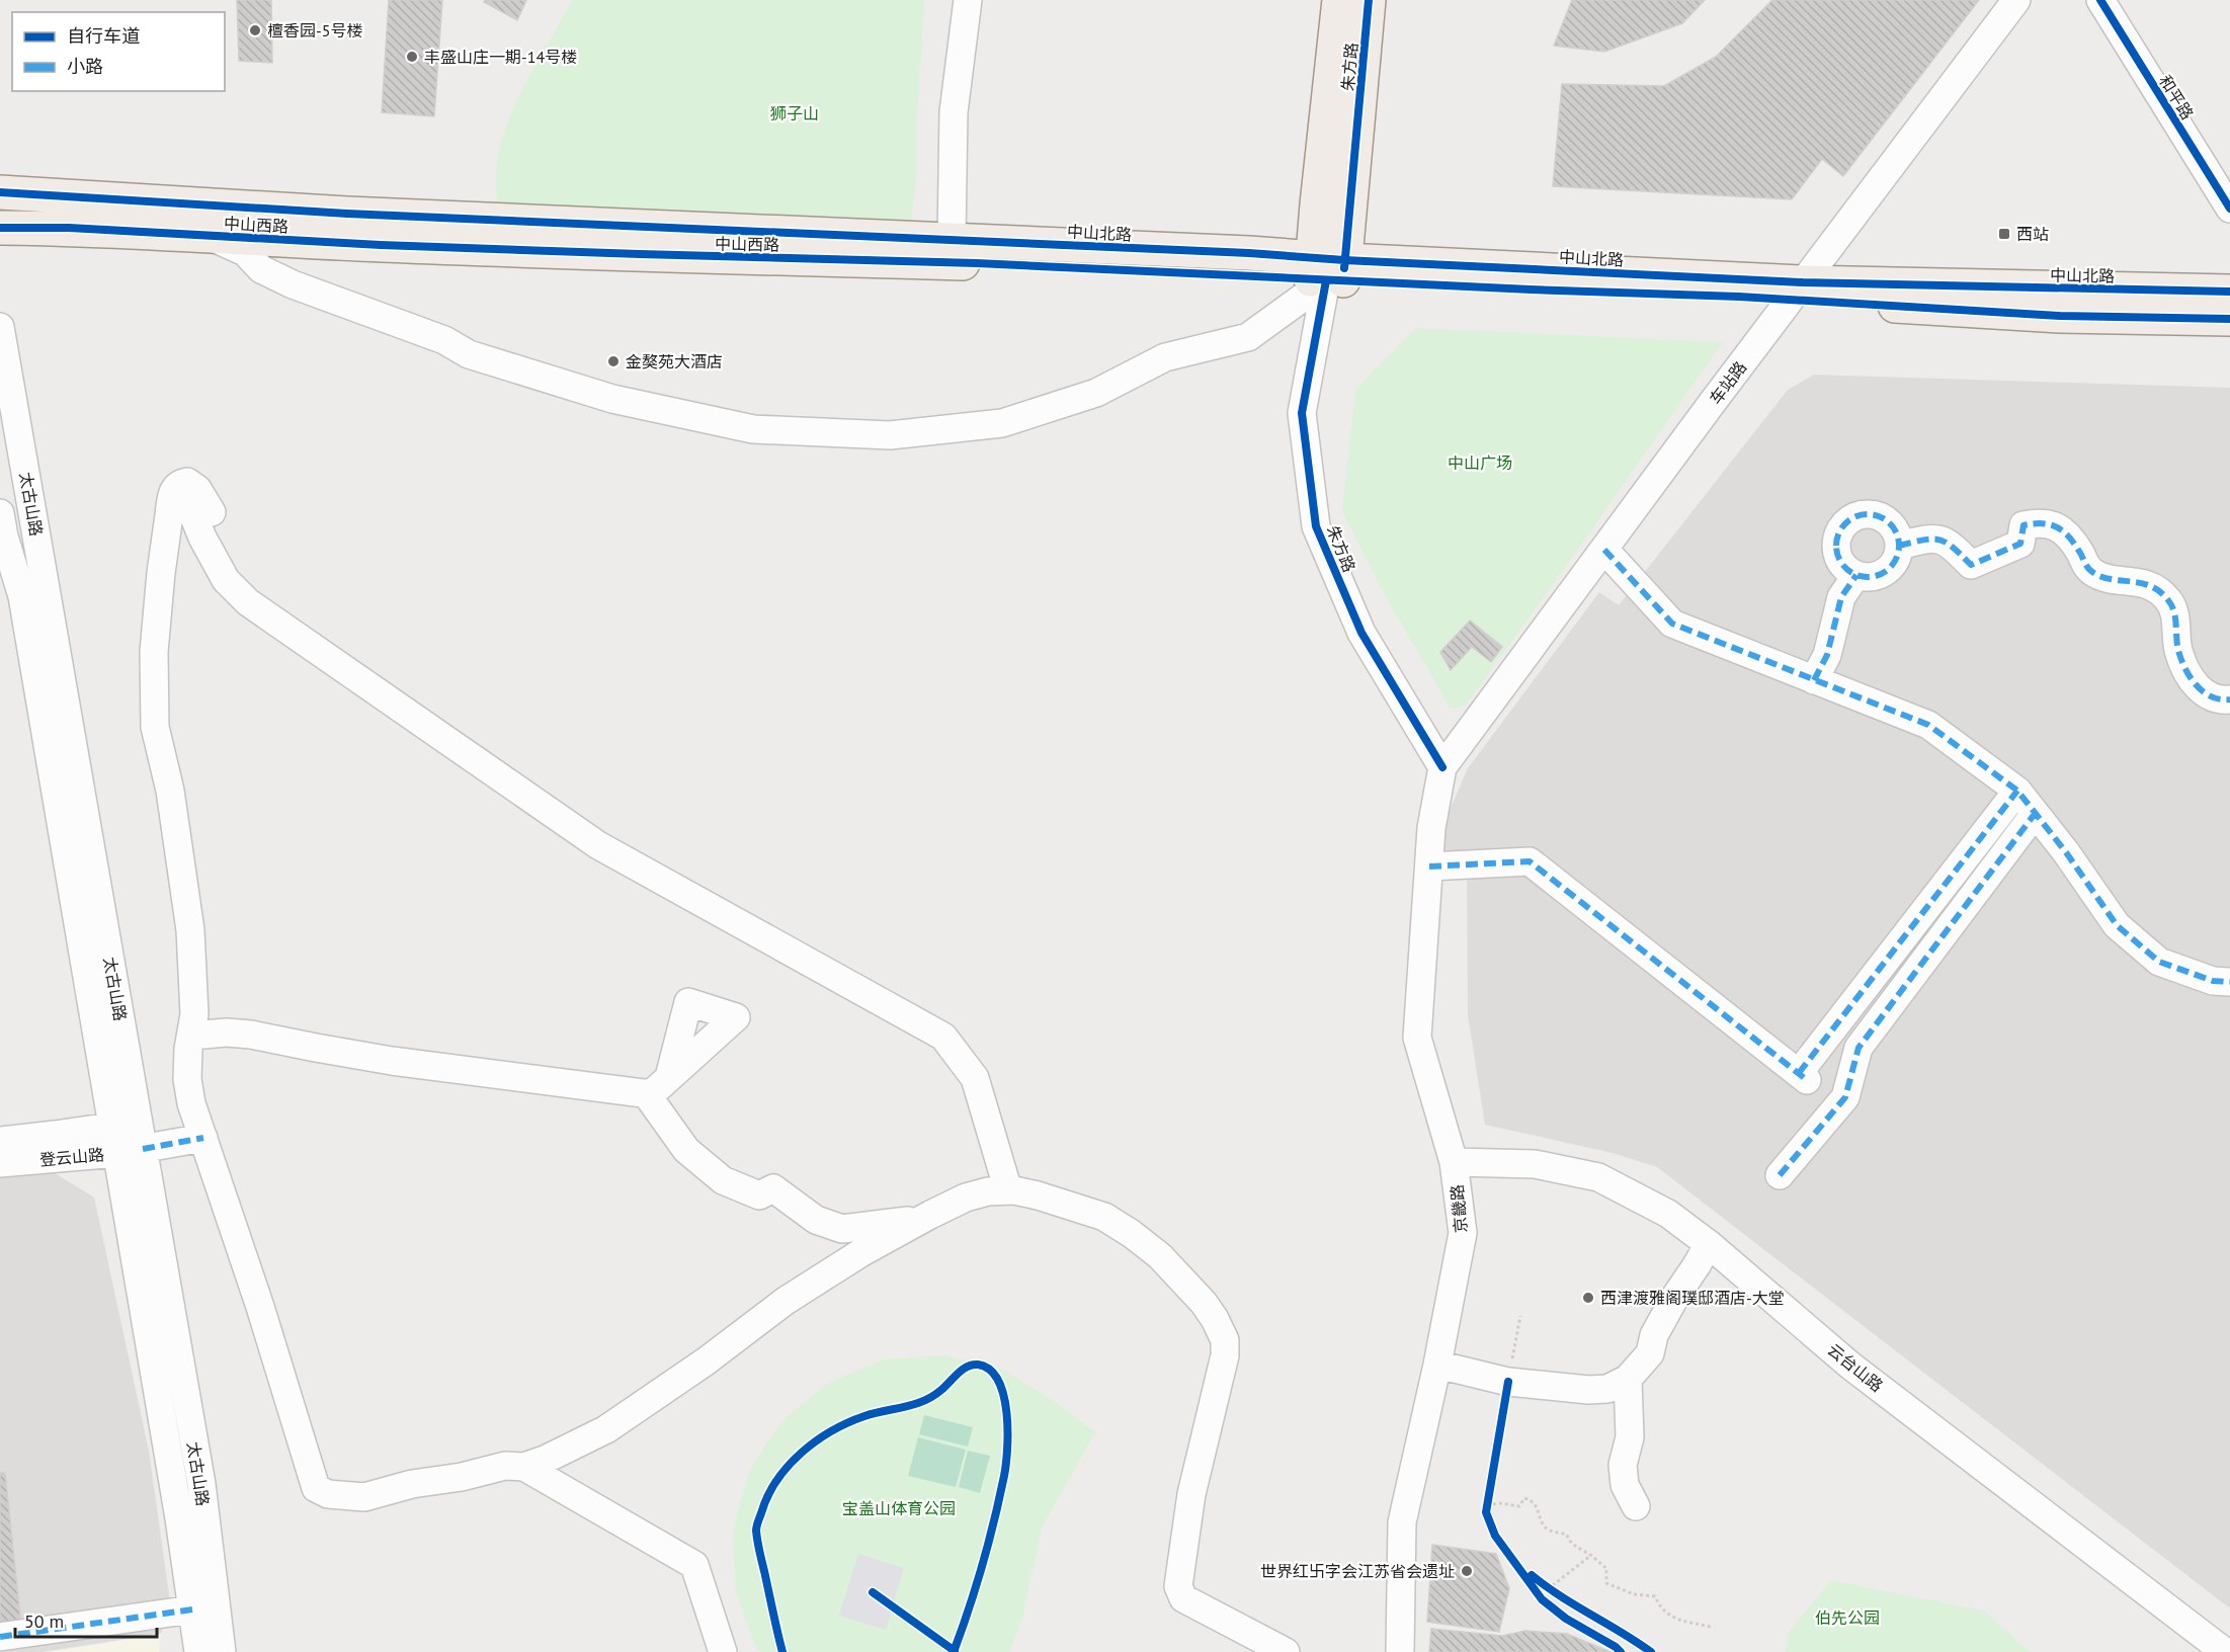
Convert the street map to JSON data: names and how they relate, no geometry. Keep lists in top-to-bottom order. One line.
{"streets":{"main road":["朱方路","中山西路","中山北路"],"street":["和平路","车站路","太古山路","登云山路","京畿路","云台山路"]},"crossings":[["朱方路","中山西路"],["朱方路","中山北路"],["朱方路","车站路"],["朱方路","京畿路"],["中山西路","中山北路"],["中山北路","车站路"],["车站路","京畿路"],["太古山路","登云山路"],["京畿路","云台山路"]],"parks":["狮子山","中山广场","宝盖山体育公园","伯先公园"],"places":{"other":["檀香园-5号楼","丰盛山庄一期-14号楼","金獒苑大酒店","西津渡雅阁璞邸酒店-大堂","世界红卐字会江苏省会遗址"],"transit":["西站"]},"legend":["自行车道","小路"],"scale_bar":"50 m"}
